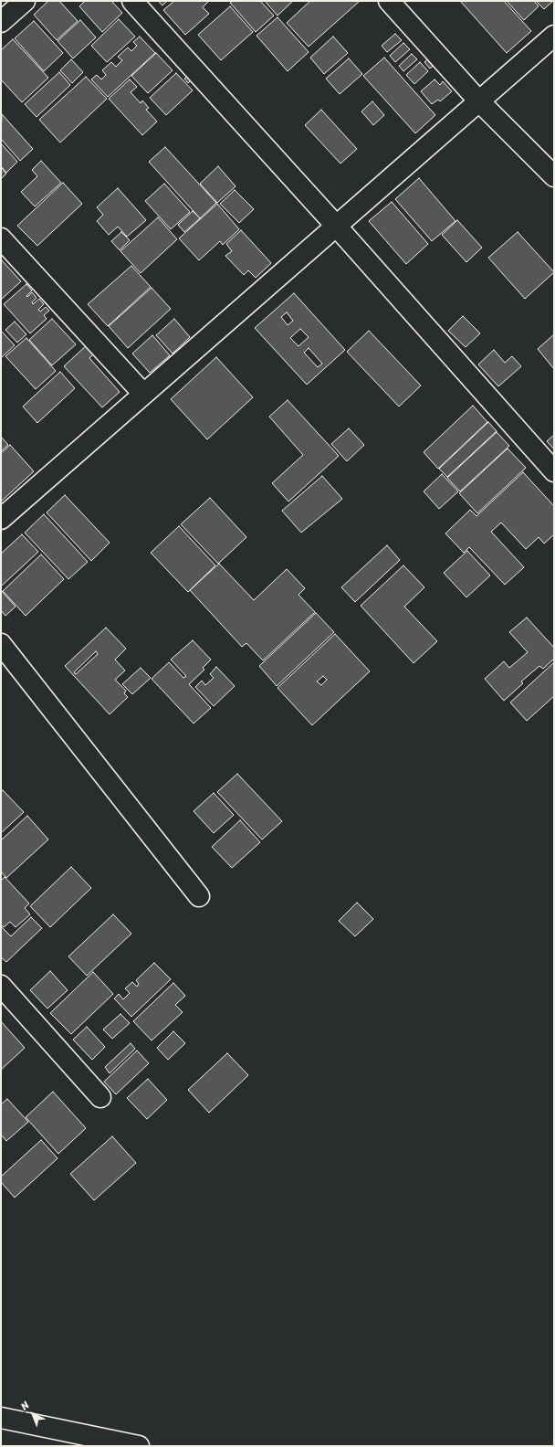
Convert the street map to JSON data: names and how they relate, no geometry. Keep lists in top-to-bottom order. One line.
{"north":"top left"}
